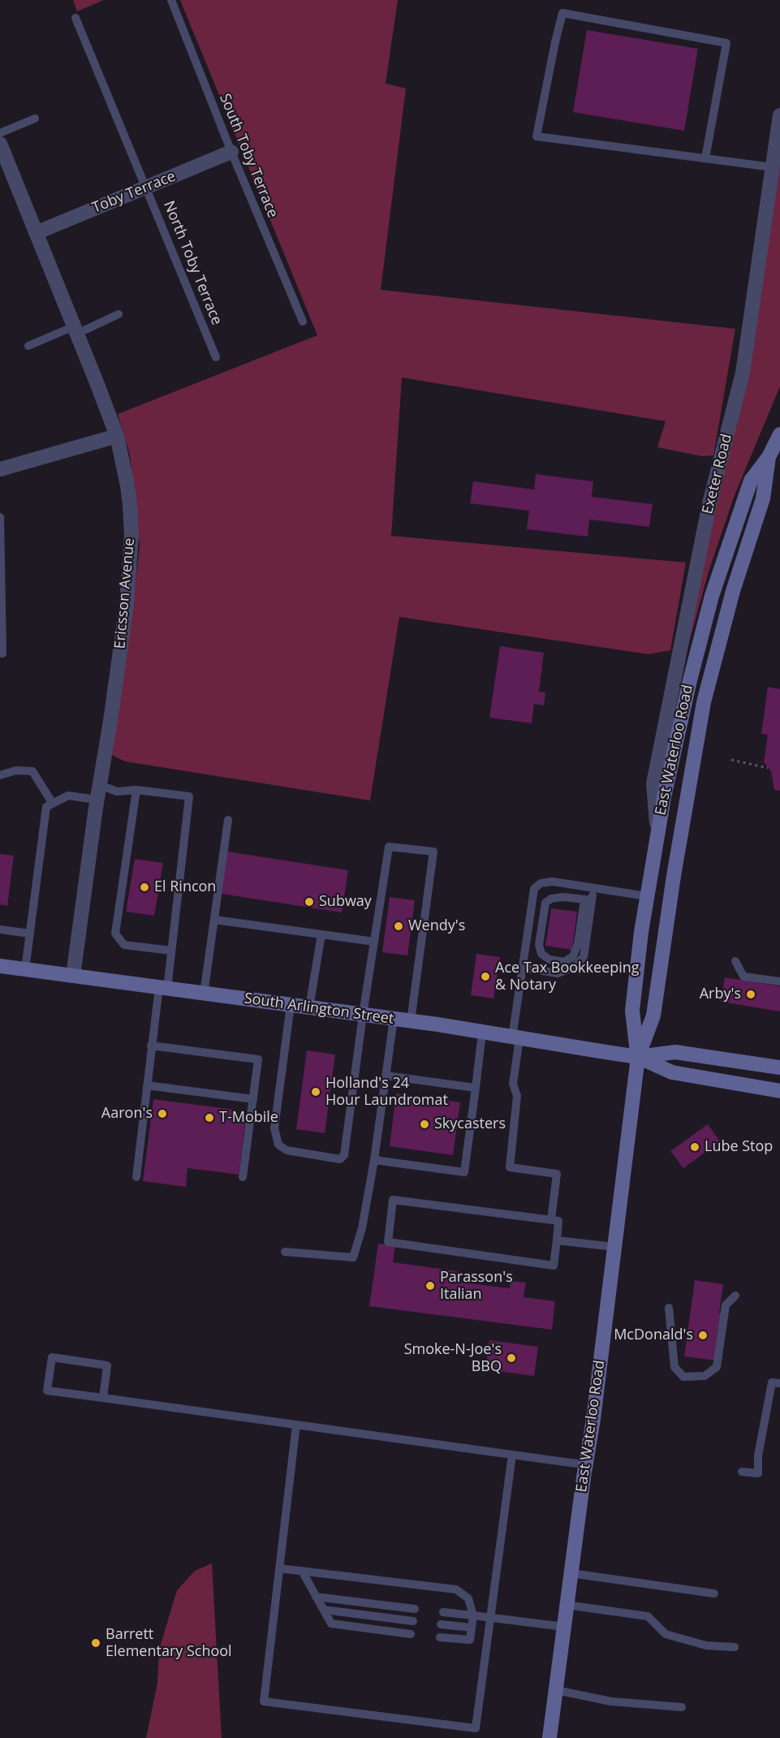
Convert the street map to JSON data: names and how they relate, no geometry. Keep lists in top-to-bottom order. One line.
{"streets":{"main road":["East Waterloo Road","South Arlington Street"],"street":["Toby Terrace","Exeter Road","Ericsson Avenue"],"lane":["South Toby Terrace","North Toby Terrace"]},"crossings":[["South Toby Terrace","Toby Terrace"],["Toby Terrace","North Toby Terrace"],["Toby Terrace","Ericsson Avenue"],["Exeter Road","East Waterloo Road"],["Ericsson Avenue","South Arlington Street"],["East Waterloo Road","South Arlington Street"]],"places":["El Rincon","Subway","Wendy's","Ace Tax Bookkeeping & Notary","Arby's","Holland's 24 Hour Laundromat","Aaron's","T-Mobile","Skycasters","Lube Stop","Parasson's Italian","McDonald's","Smoke-N-Joe's BBQ","Barrett Elementary School"]}
